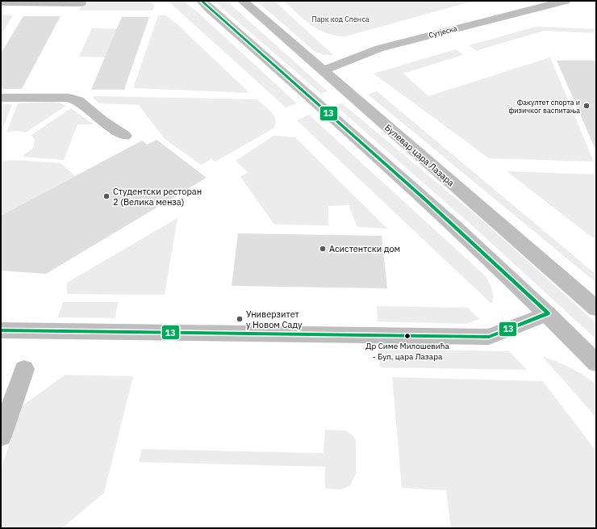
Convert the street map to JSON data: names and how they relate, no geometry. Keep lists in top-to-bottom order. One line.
{"streets":{"main road":["Сутјеска","Булевар цара Лазара"]},"crossings":[["Сутјеска","Булевар цара Лазара"]],"parks":["Парк код Спенса"],"places":["Факултет спорта и физичког васпитања","Студентски ресторан 2 (Велика менза)","Асистентски дом","Универзитет у Новом Саду","Др Симе Милошевића - Бул. цара Лазара"],"lines":["transit line 13"]}
